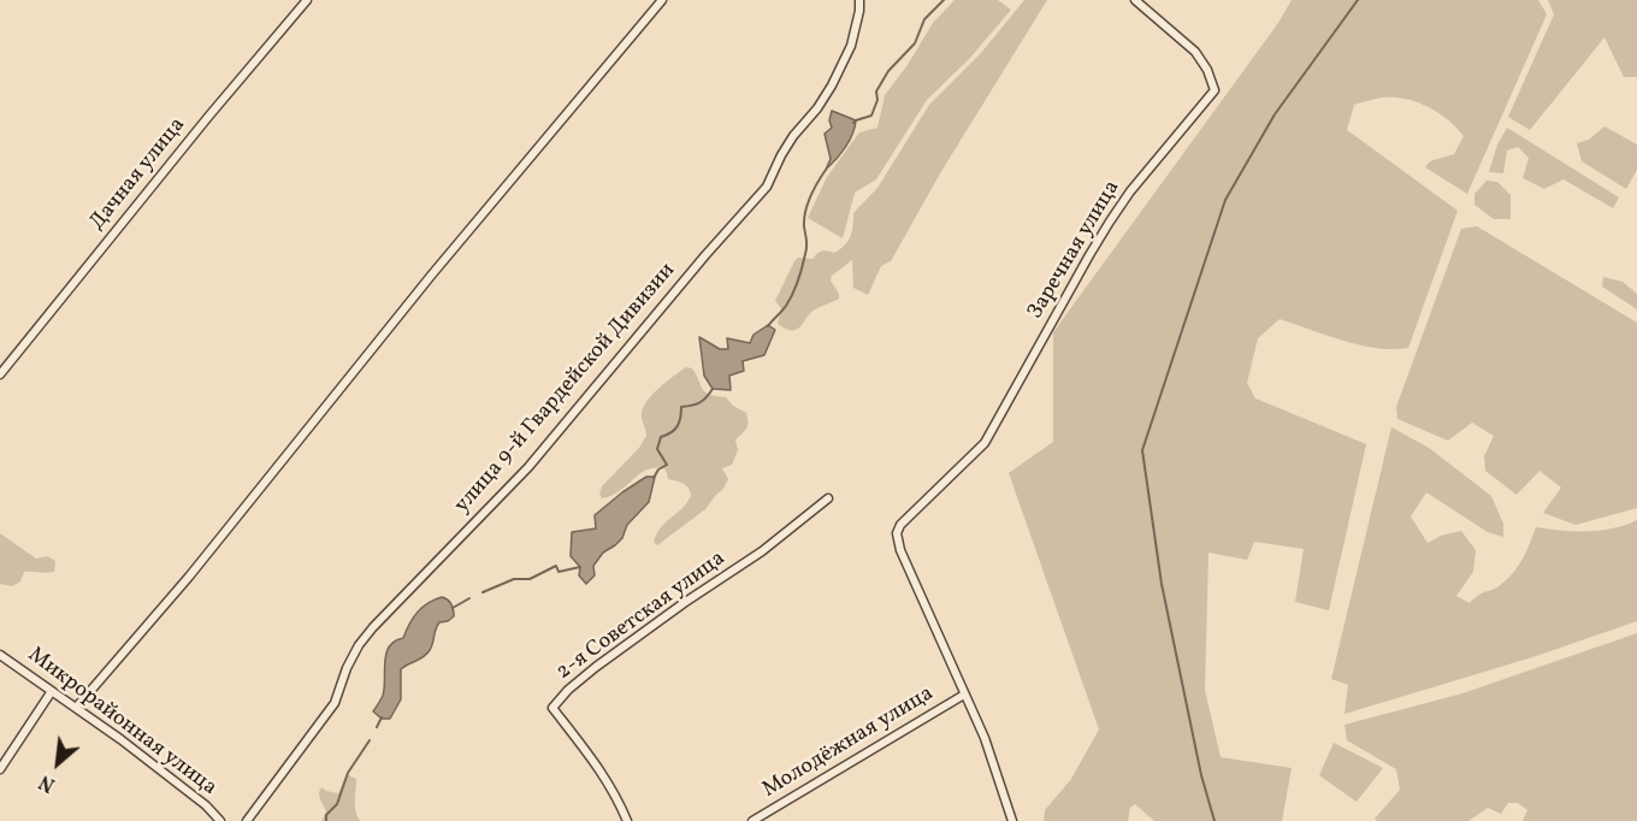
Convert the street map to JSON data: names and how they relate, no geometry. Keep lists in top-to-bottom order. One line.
{"streets":{"street":["Дачная улица","Заречная улица","улица 9-й Гвардейской Дивизии","2-я Советская улица","Микрорайонная улица","Молодёжная улица"]},"crossings":[["Заречная улица","Молодёжная улица"]],"north":"bottom left"}
